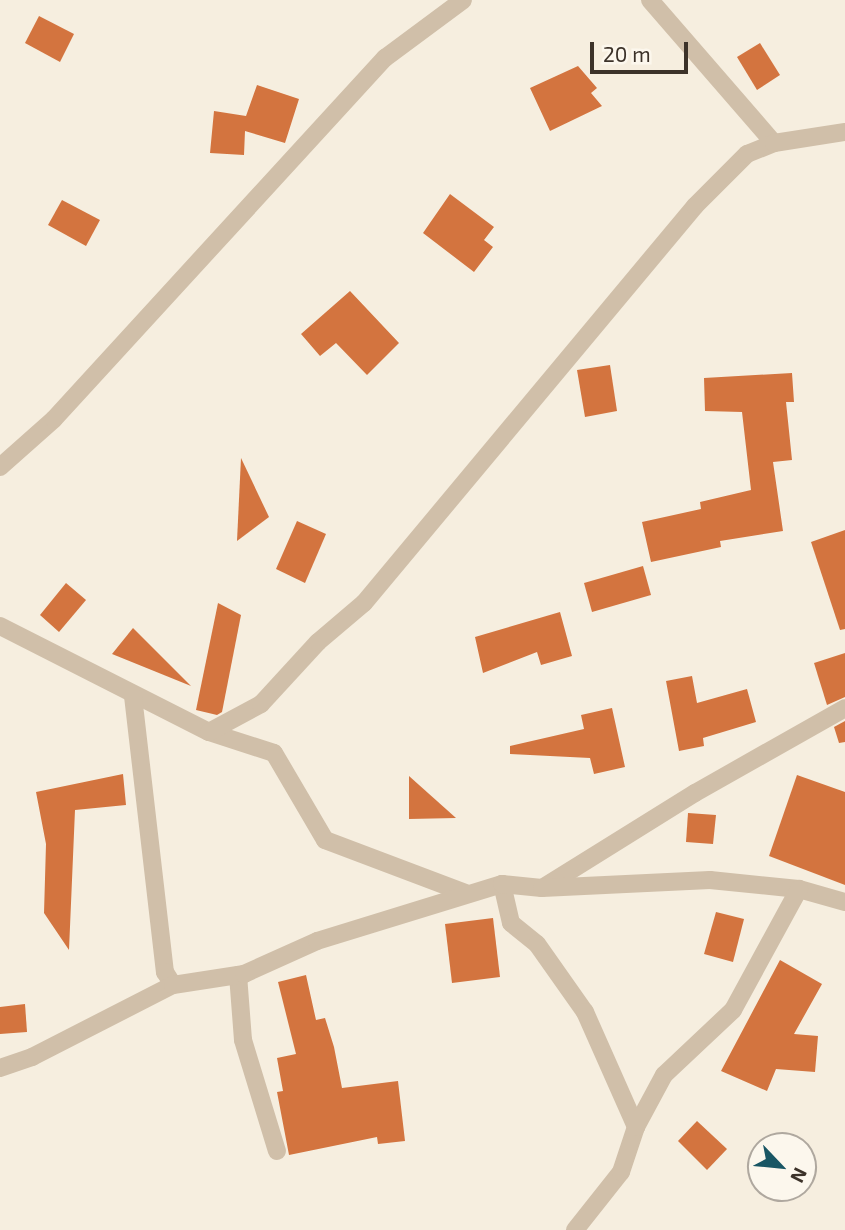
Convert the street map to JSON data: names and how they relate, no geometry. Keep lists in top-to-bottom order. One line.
{"scale_bar":"20 m","north":"bottom right"}
